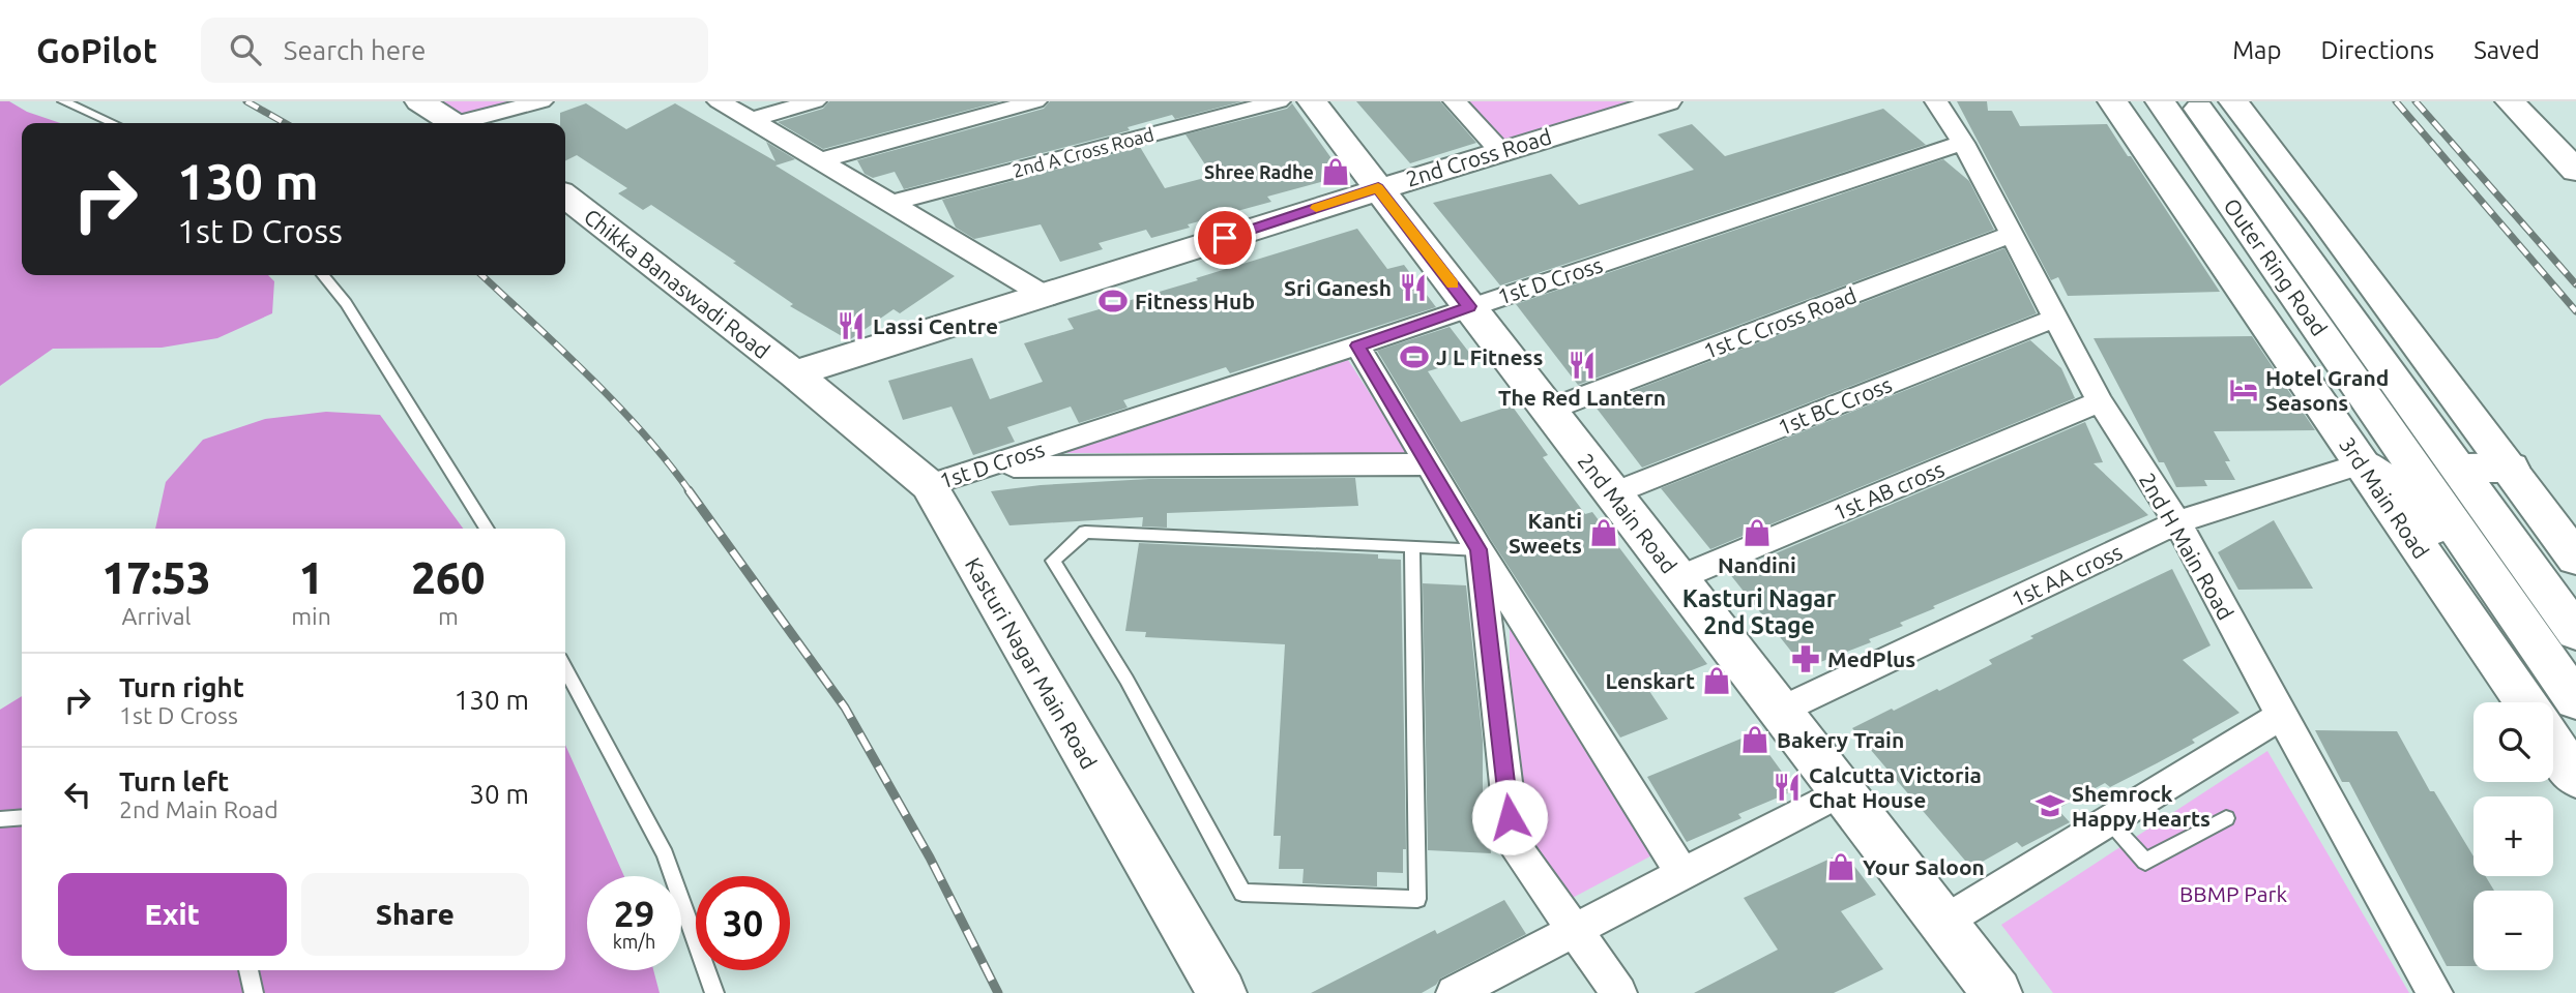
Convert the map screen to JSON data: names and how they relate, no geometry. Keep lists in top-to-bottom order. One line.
{"streets":{"main road":["2nd Cross Road","Outer Ring Road","Chikka Banaswadi Road","3rd Main Road","2nd Main Road","Kasturi Nagar Main Road"],"street":["2nd A Cross Road","1st D Cross","1st C Cross Road","1st BC Cross","1st AB cross","2nd H Main Road","1st AA cross"]},"crossings":[["2nd Cross Road","Chikka Banaswadi Road"],["2nd Cross Road","2nd Main Road"],["2nd Cross Road","Kasturi Nagar Main Road"],["1st D Cross","2nd Main Road"],["1st D Cross","2nd H Main Road"],["1st D Cross","Kasturi Nagar Main Road"],["Chikka Banaswadi Road","Kasturi Nagar Main Road"],["1st C Cross Road","2nd Main Road"],["1st C Cross Road","2nd H Main Road"],["1st BC Cross","2nd Main Road"],["1st BC Cross","2nd H Main Road"],["1st AB cross","2nd Main Road"],["1st AB cross","2nd H Main Road"],["3rd Main Road","1st AA cross"],["2nd Main Road","1st AA cross"],["2nd H Main Road","1st AA cross"]],"districts":["Kasturi Nagar 2nd Stage"],"parks":["BBMP Park"],"places":{"shop":["Shree Radhe","Kanti Sweets","Nandini","Lenskart","Bakery Train","Your Saloon"],"restaurant":["Sri Ganesh","Lassi Centre","The Red Lantern","Calcutta Victoria Chat House"],"sports":["Fitness Hub","J L Fitness"],"hotel":["Hotel Grand Seasons"],"pharmacy":["MedPlus"],"school or university":["Shemrock Happy Hearts"]},"page":{"header":"GoPilot","search":"Search here","nav":["Map","Directions","Saved"],"turn":["130 m","1st D Cross"],"eta":["17:53","Arrival","1","min","260","m"],"list":[{"name":"Turn right","note":"1st D Cross","value":"130 m"},{"name":"Turn left","note":"2nd Main Road","value":"30 m"}],"map_buttons":["+","−"],"buttons":["Exit","Share"],"speed":"29 km/h","limit":"30"}}
